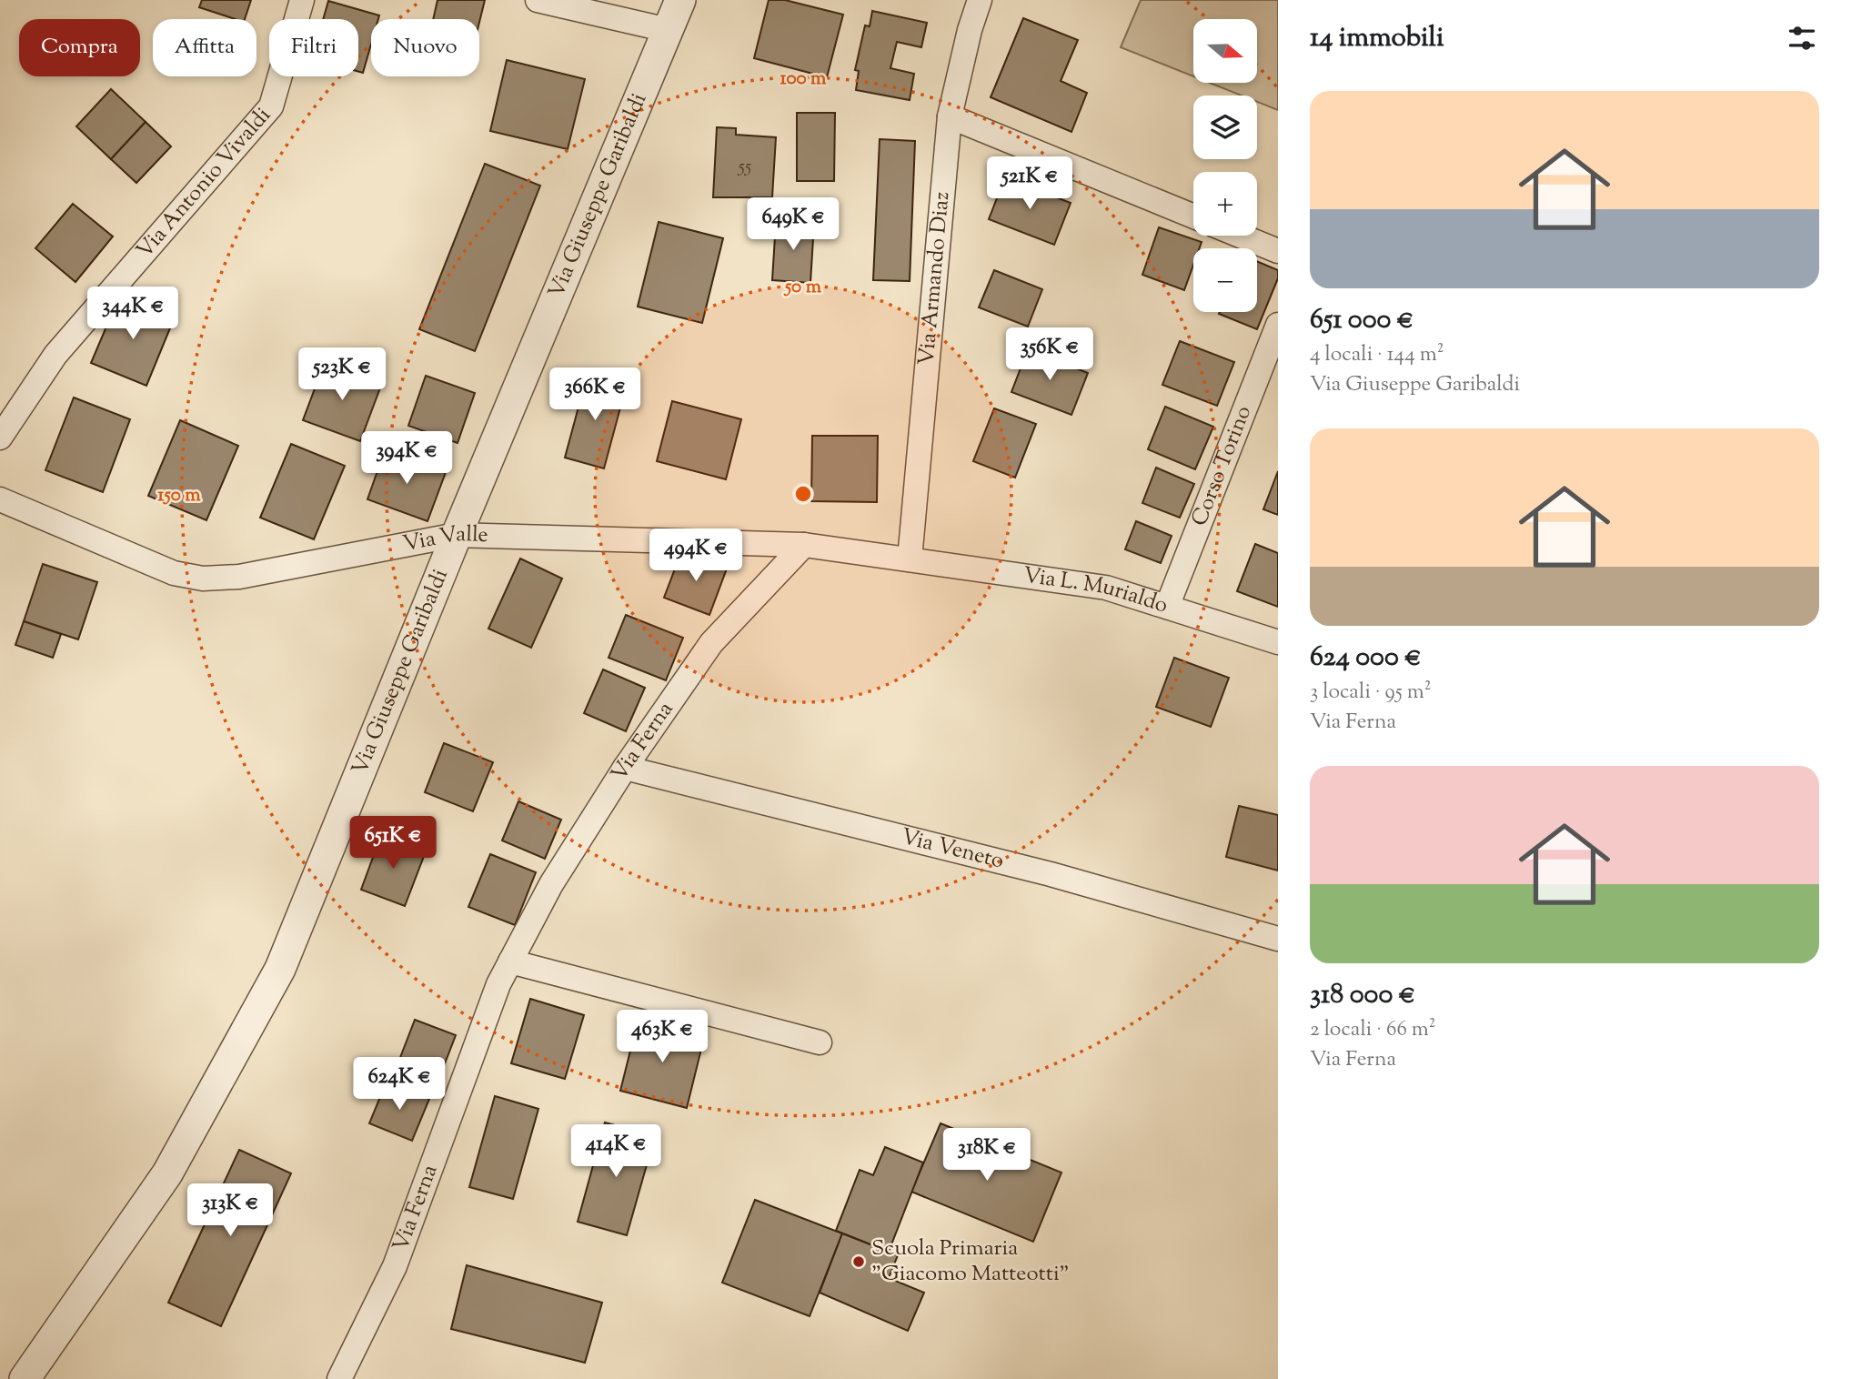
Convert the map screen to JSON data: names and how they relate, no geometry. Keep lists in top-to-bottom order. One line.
{"streets":{"street":["Via Antonio Vivaldi","Via Giuseppe Garibaldi","Via Armando Diaz","Corso Torino","Via Valle","Via L. Murialdo","Via Ferna","Via Veneto"]},"crossings":[["Via Giuseppe Garibaldi","Via Valle"],["Via Armando Diaz","Via Valle"],["Via Armando Diaz","Via L. Murialdo"],["Corso Torino","Via L. Murialdo"],["Via Valle","Via L. Murialdo"],["Via Valle","Via Ferna"],["Via Ferna","Via Veneto"]],"places":["Scuola Primaria \"Giacomo Matteotti\""],"house_numbers":["55"],"north":"right","page":{"heading":"14 immobili","map_buttons":["+","−"],"chip":["Compra","Affitta","Filtri","Nuovo"],"list":[{"name":"651 000 €","note":"4 locali · 144 m² · Via Giuseppe Garibaldi"},{"name":"624 000 €","note":"3 locali · 95 m² · Via Ferna"},{"name":"318 000 €","note":"2 locali · 66 m² · Via Ferna"}],"price":["521K €","649K €","344K €","356K €","523K €","366K €","394K €","494K €","651K €","463K €","624K €","414K €","318K €","313K €"]},"rings":["100 m","50 m","150 m"]}
